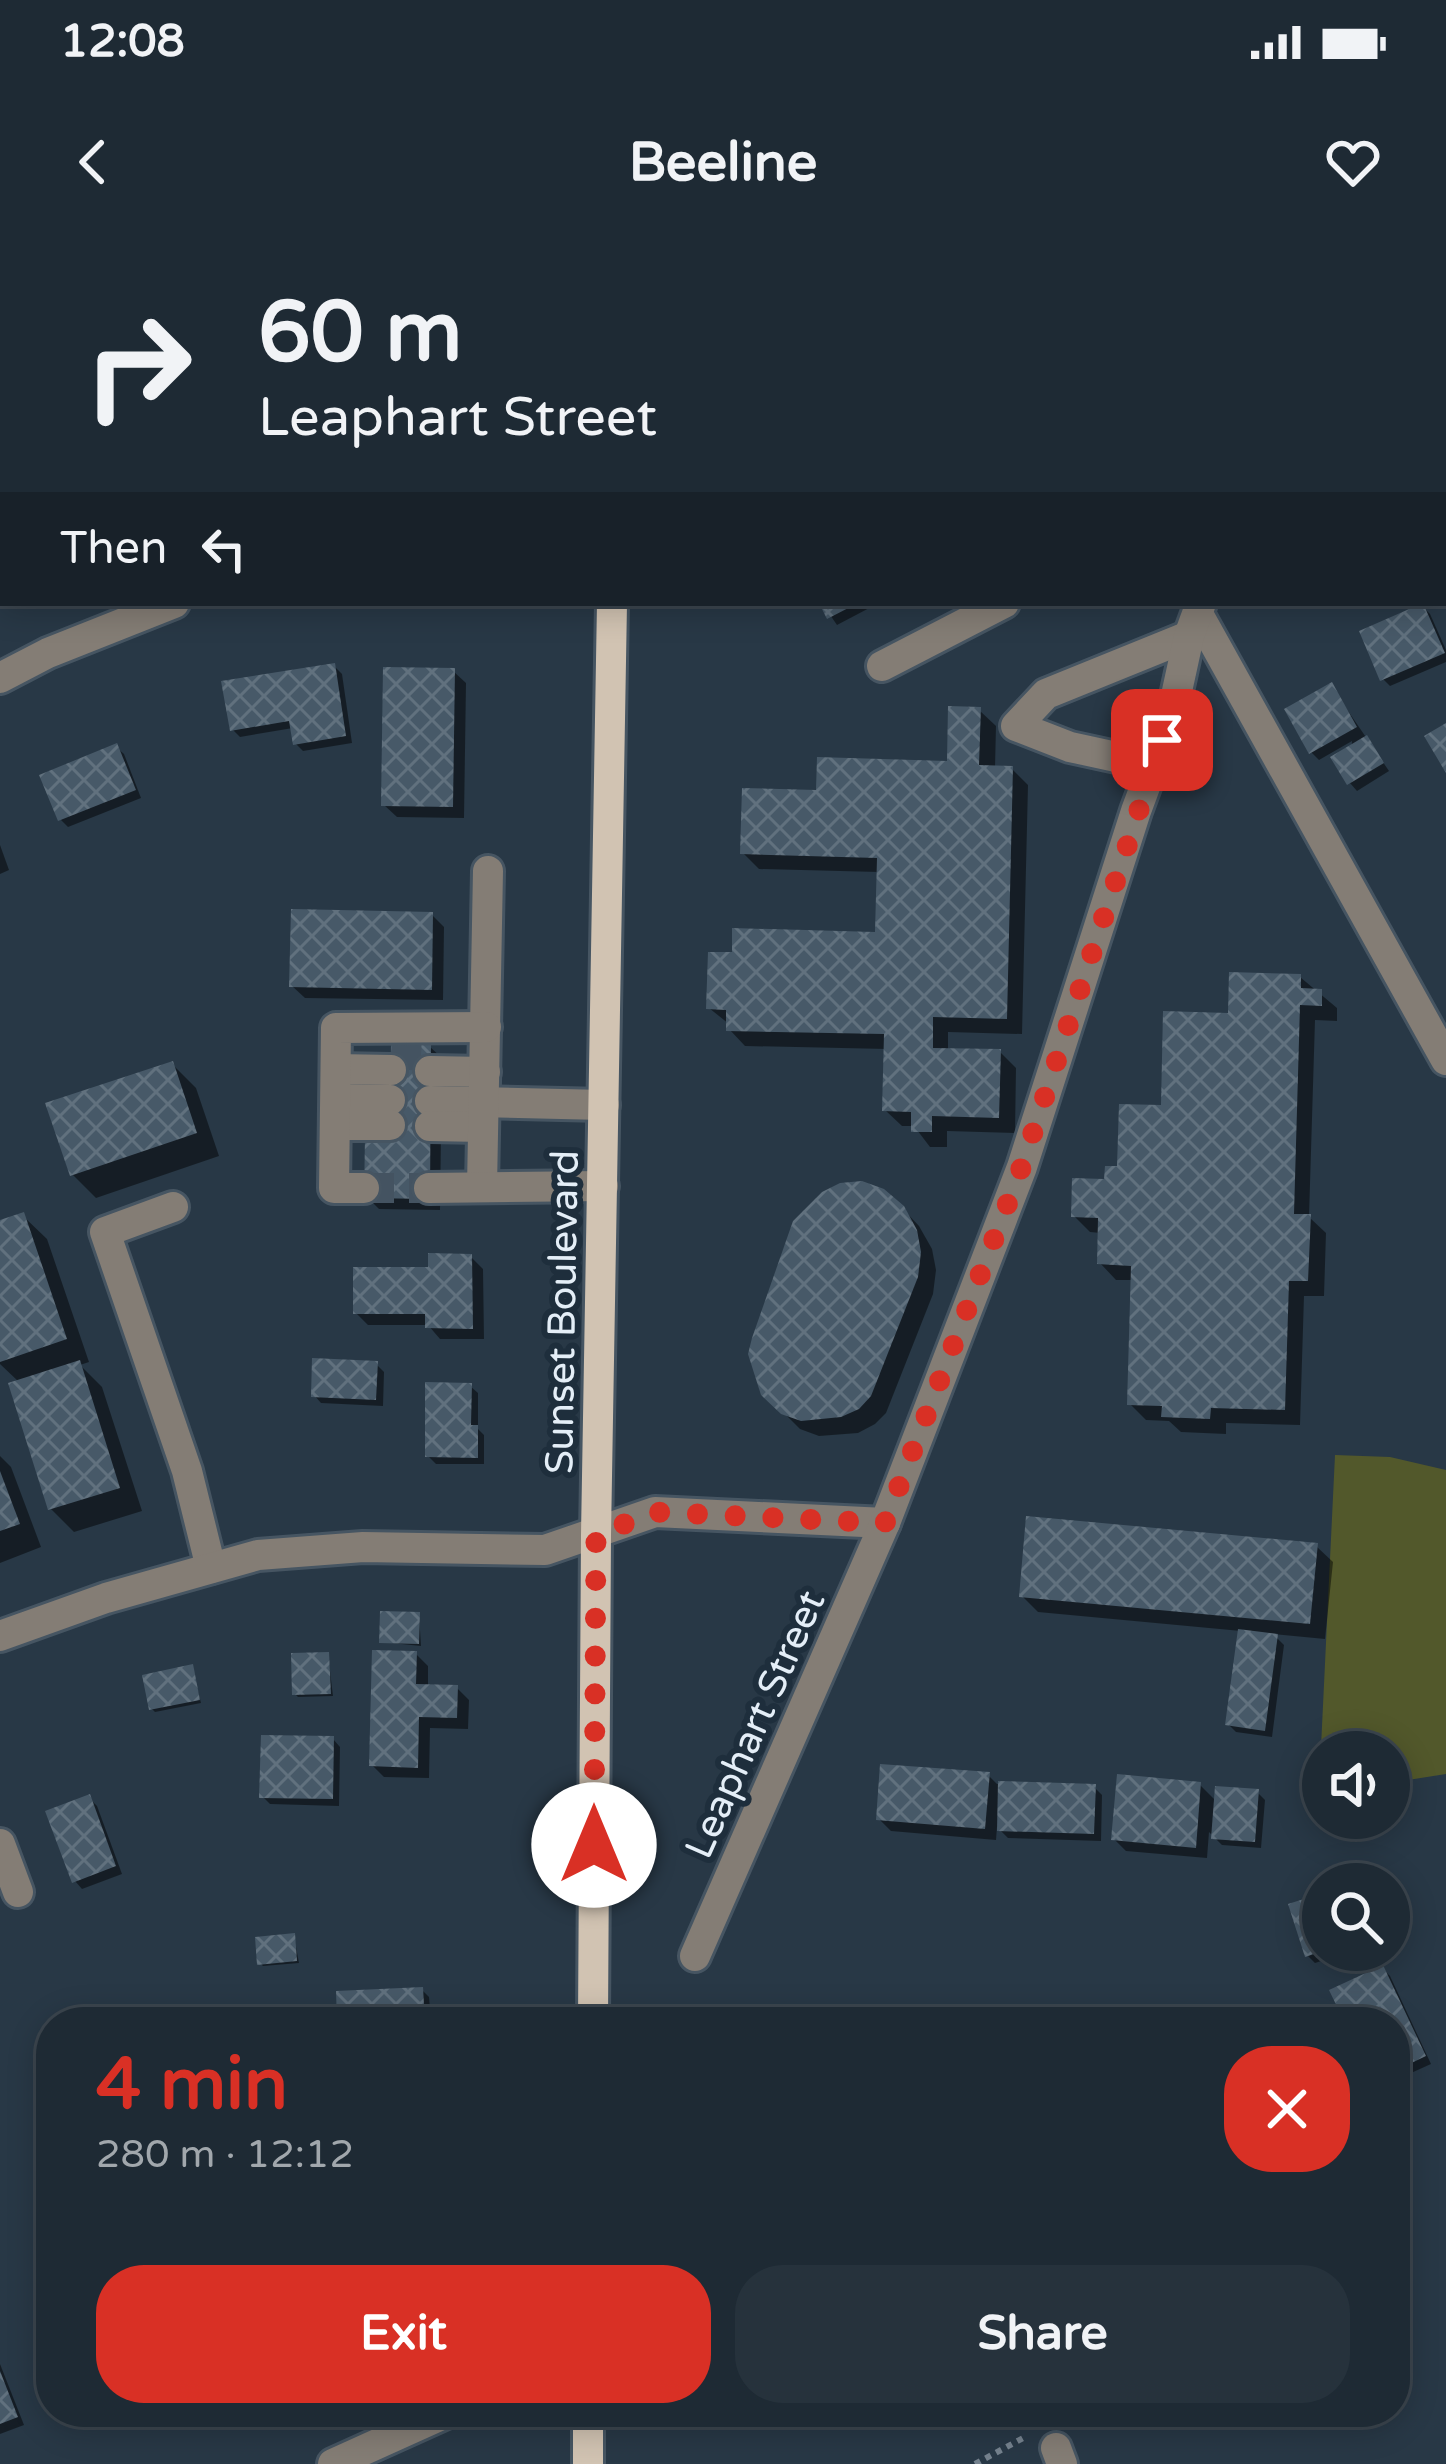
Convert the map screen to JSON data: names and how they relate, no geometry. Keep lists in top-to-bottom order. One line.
{"streets":{"main road":["Sunset Boulevard"],"street":["Leaphart Street"]},"page":{"status":"12:08","header":"Beeline","turn":["60 m","Leaphart Street"],"then":"Then","heading":["4 min","280 m · 12:12"],"buttons":["Exit","Share"]}}
